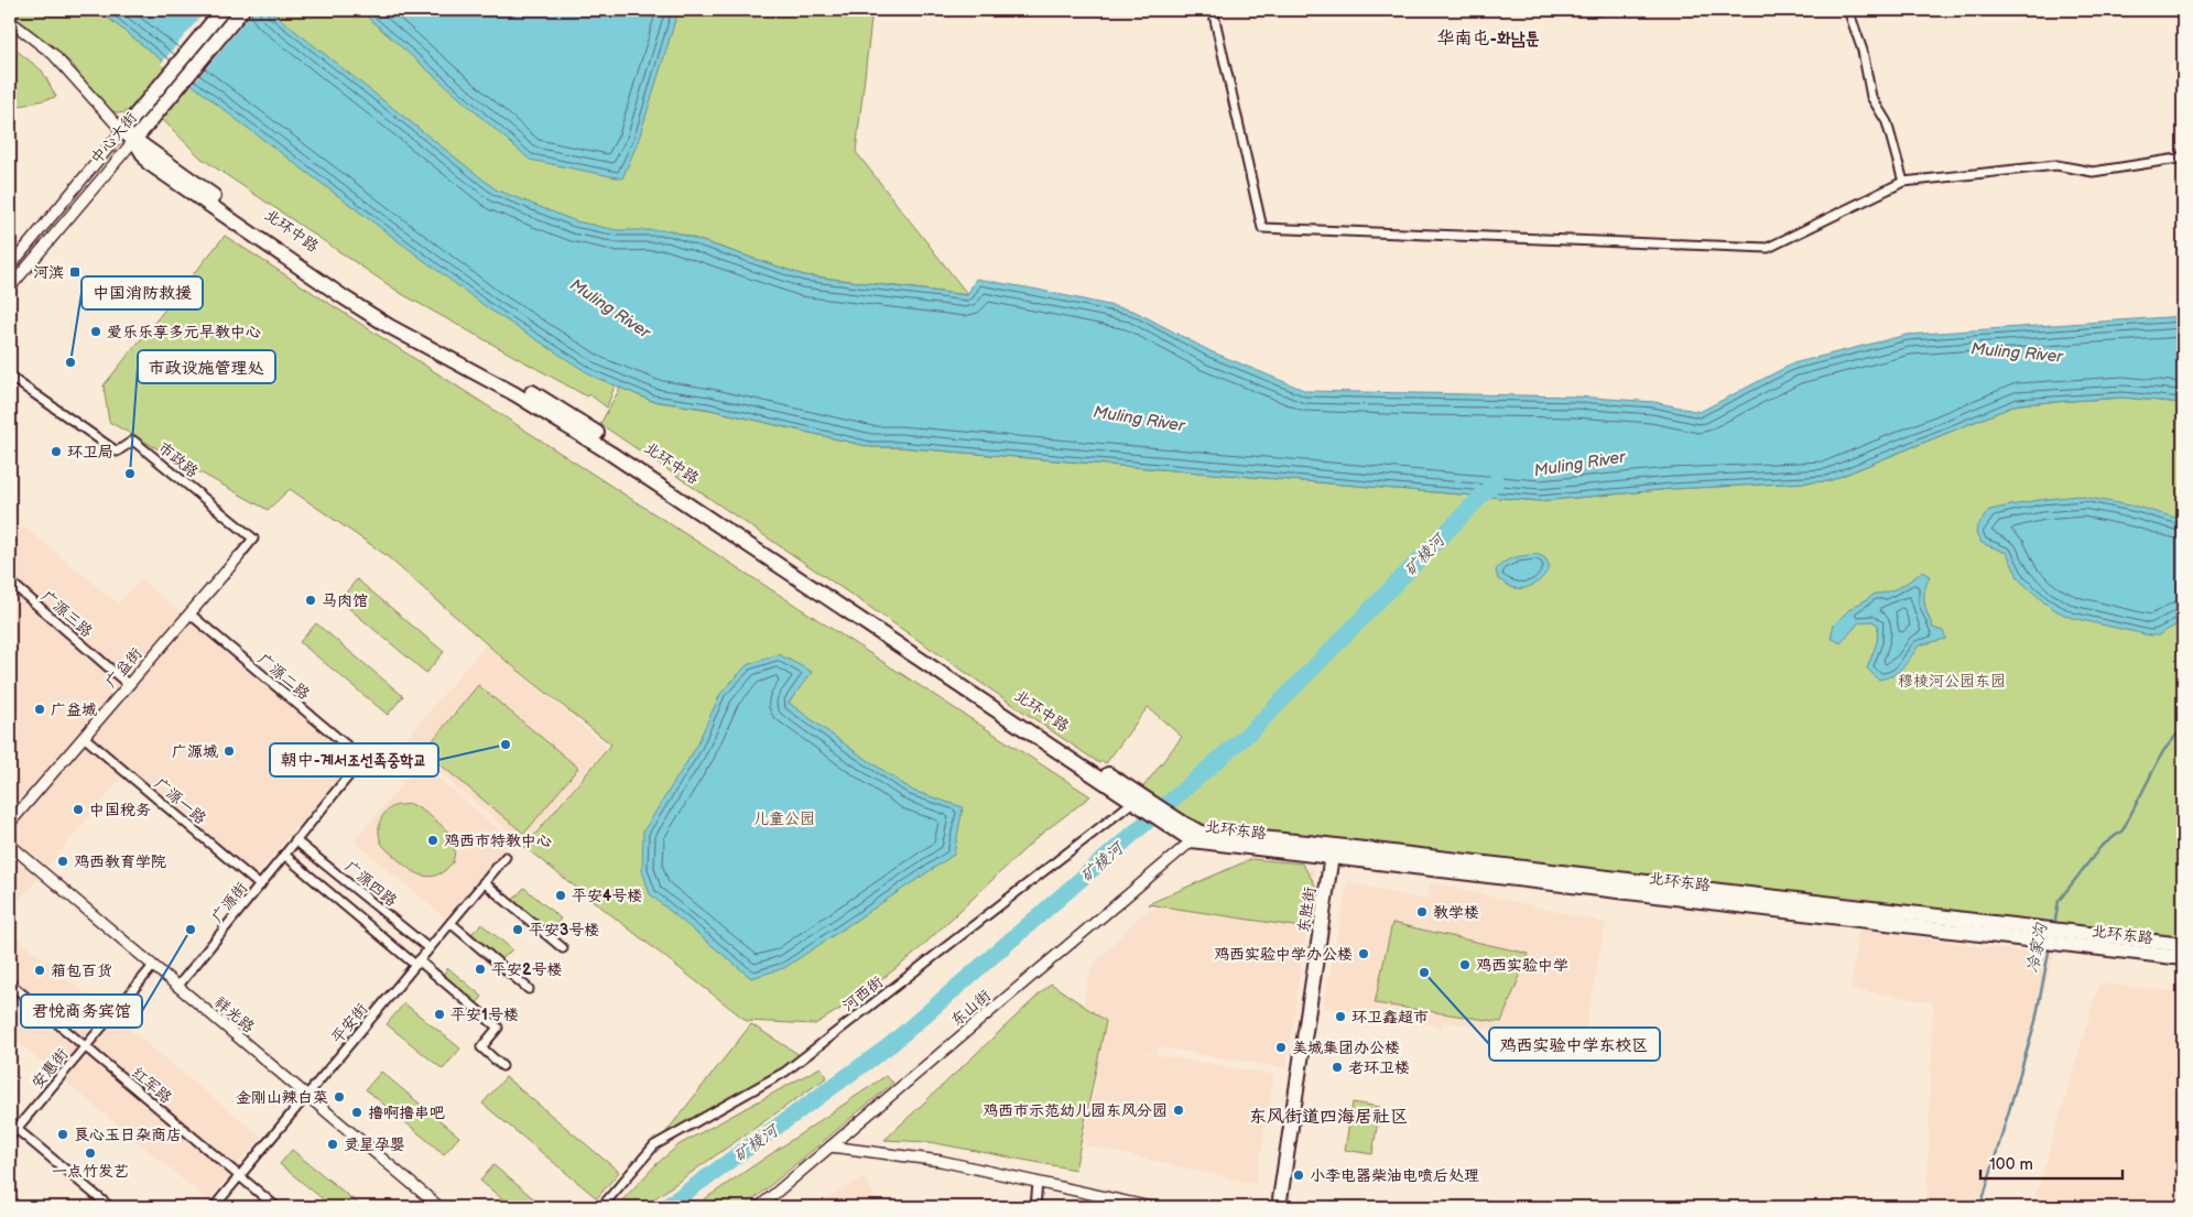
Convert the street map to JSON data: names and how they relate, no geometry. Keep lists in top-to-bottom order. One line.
{"streets":{"highway":["中心大街","北环中路","北环东路","东胜街"],"street":["市政路","广源三路","广益街","广源二路","广源一路","广源四路","广源街","河西街","东山街","祥光路","平安街","安惠街","红军路"]},"crossings":[["中心大街","北环中路"],["北环中路","北环东路"],["北环中路","河西街"],["市政路","广益街"],["广源三路","广益街"],["广益街","广源二路"],["广益街","广源一路"],["广源二路","广源街"],["广源一路","广源街"],["北环东路","东胜街"],["北环东路","东山街"],["广源四路","广源街"],["广源四路","平安街"],["广源街","祥光路"],["祥光路","平安街"],["祥光路","安惠街"],["平安街","红军路"],["安惠街","红军路"]],"districts":["华南屯-화남툰","东风街道四海居社区"],"water":["Muling River","矿棱河","冷家沟"],"parks":["穆棱河公园东园","儿童公园"],"places":{"transit":["河滨"],"other":["爱乐乐享多元早教中心","中国消防救援","环卫局","市政设施管理处","马肉馆","广益城","朝中-계서조선족중학교","广源城","中国税务","鸡西市特教中心","鸡西教育学院","平安4号楼","教学楼","君悦商务宾馆","平安3号楼","鸡西实验中学办公楼","鸡西实验中学","平安2号楼","箱包百货","鸡西实验中学东校区","平安1号楼","环卫鑫超市","美城集团办公楼","老环卫楼","金刚山辣白菜","鸡西市示范幼儿园东风分园","撸啊撸串吧","良心玉日杂商店","灵星孕婴","一点竹发艺","小李电器柴油电喷后处理"]},"scale_bar":"100 m"}
